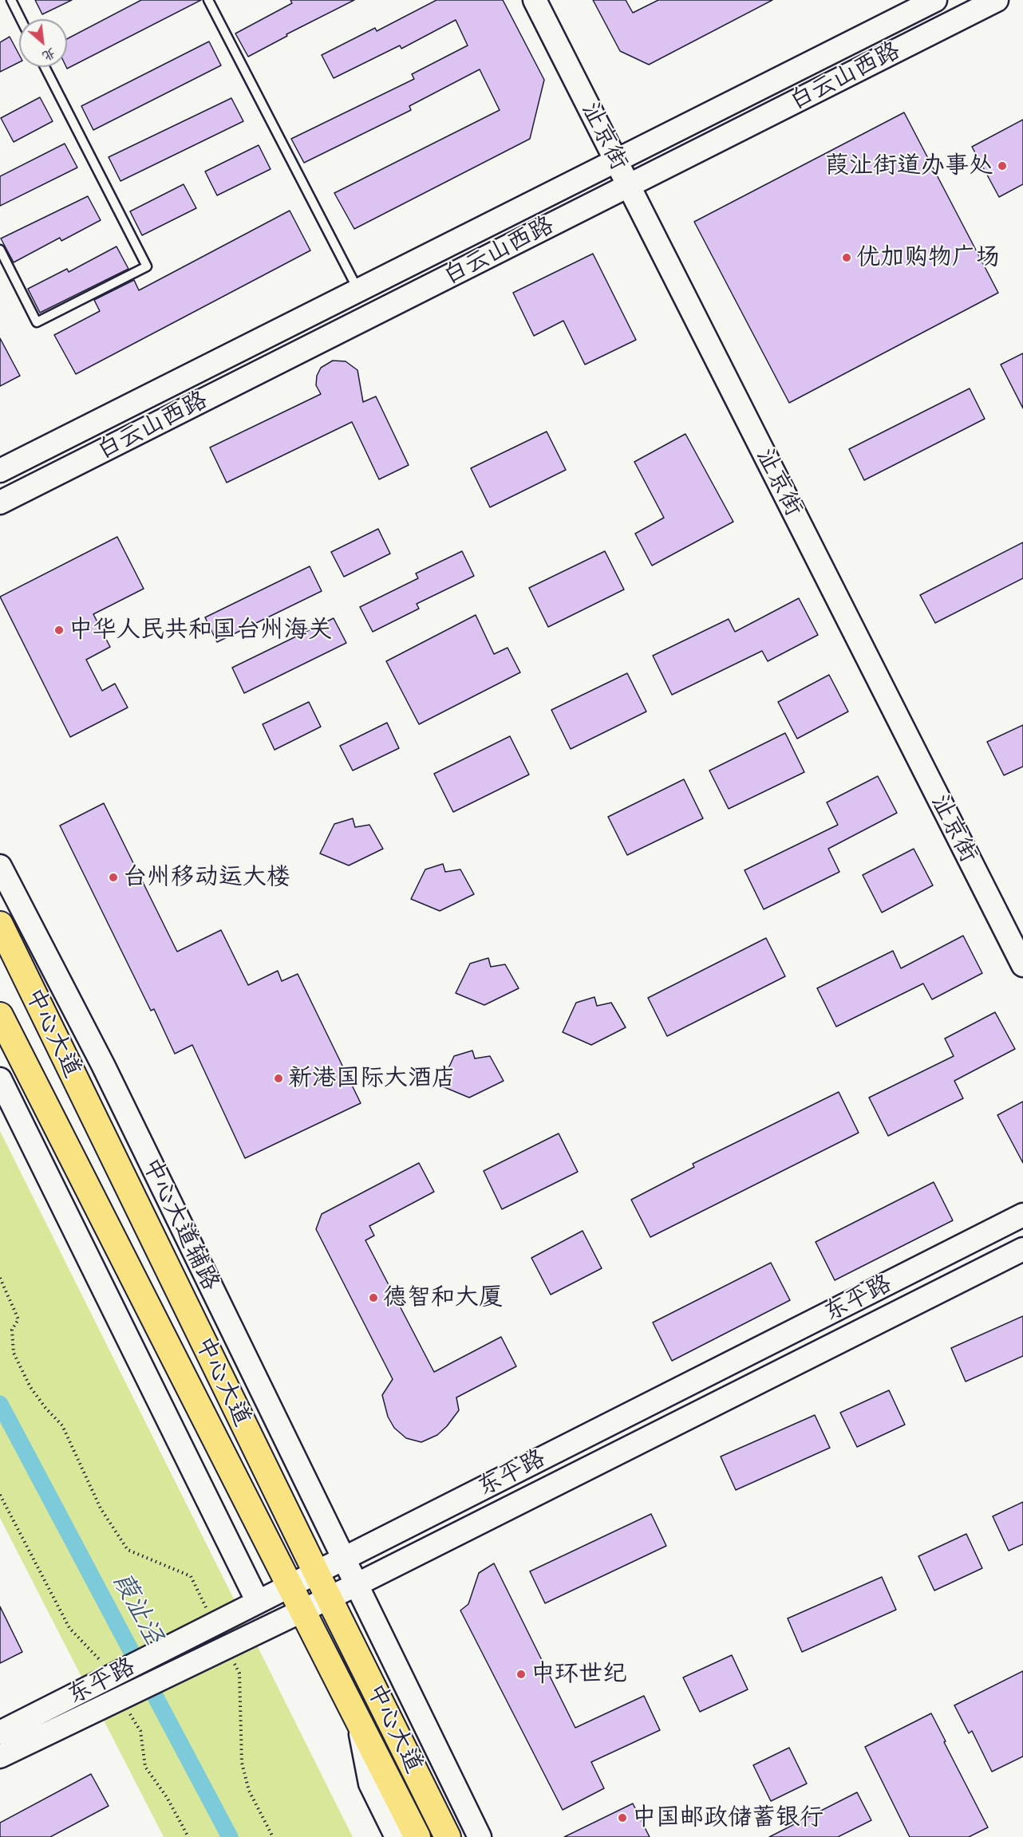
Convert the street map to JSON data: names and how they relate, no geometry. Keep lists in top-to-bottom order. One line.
{"streets":{"main road":["白云山西路","沚京街","中心大道","中心大道辅路","东平路"]},"crossings":[["白云山西路","沚京街"],["中心大道","东平路"],["中心大道辅路","东平路"]],"water":["葭沚泾"],"places":["葭沚街道办事处","优加购物广场","中华人民共和国台州海关","台州移动运大楼","新港国际大酒店","德智和大厦","中环世纪","中国邮政储蓄银行"],"north":"bottom right"}
